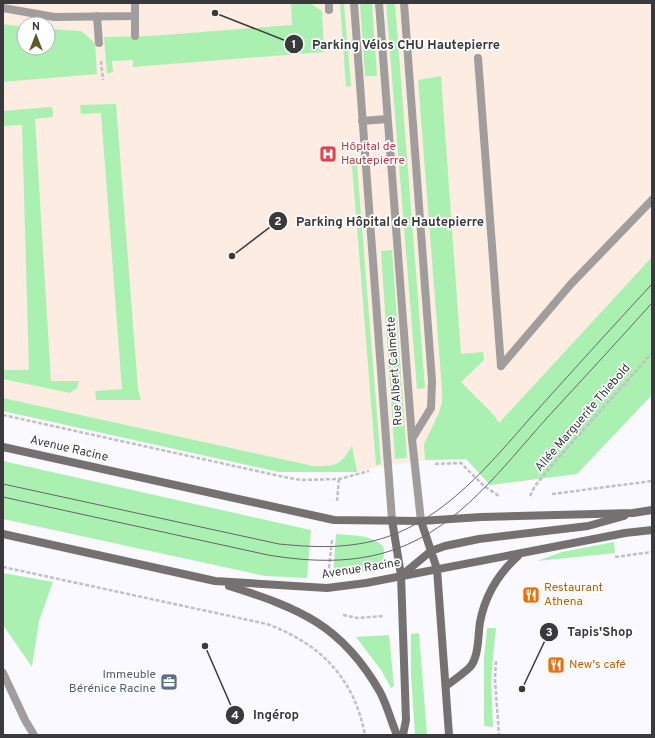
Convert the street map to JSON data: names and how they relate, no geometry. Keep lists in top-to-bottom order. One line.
{"streets":{"street":["Rue Albert Calmette","Avenue Racine"],"path":["Allée Marguerite Thiebold"]},"crossings":[["Rue Albert Calmette","Avenue Racine"]],"places":{"other":["Parking Vélos CHU Hautepierre","Parking Hôpital de Hautepierre","Ingérop","Tapis'Shop"],"hospital":["Hôpital de Hautepierre"],"restaurant":["Restaurant Athena","New's café"],"office":["Immeuble Bérénice Racine"]},"north":"top"}
